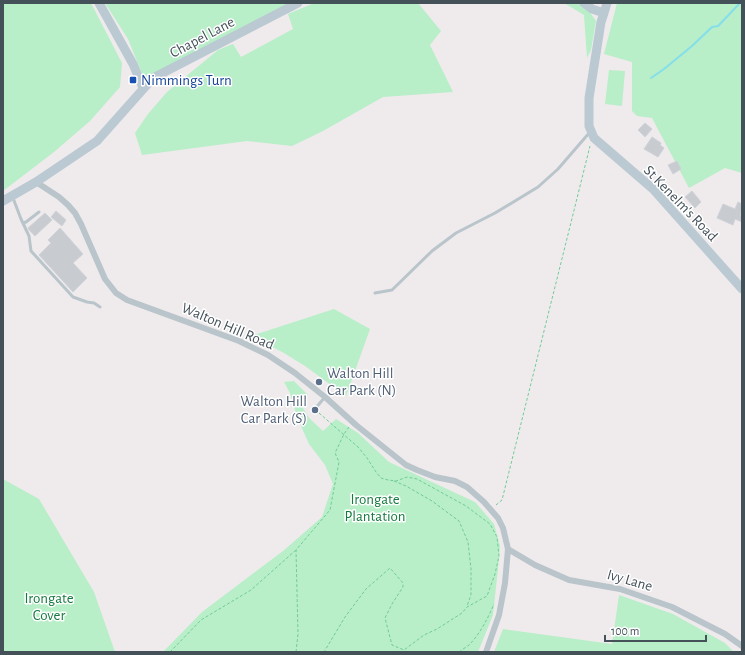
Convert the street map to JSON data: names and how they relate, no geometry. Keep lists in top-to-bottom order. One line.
{"streets":{"street":["Chapel Lane","St Kenelm's Road","Walton Hill Road","Ivy Lane"]},"crossings":[["Chapel Lane","Walton Hill Road"],["Walton Hill Road","Ivy Lane"]],"parks":["Irongate Plantation","Irongate Cover"],"places":{"transit":["Nimmings Turn"],"other":["Walton Hill Car Park (N)","Walton Hill Car Park (S)"]},"scale_bar":"100 m"}
